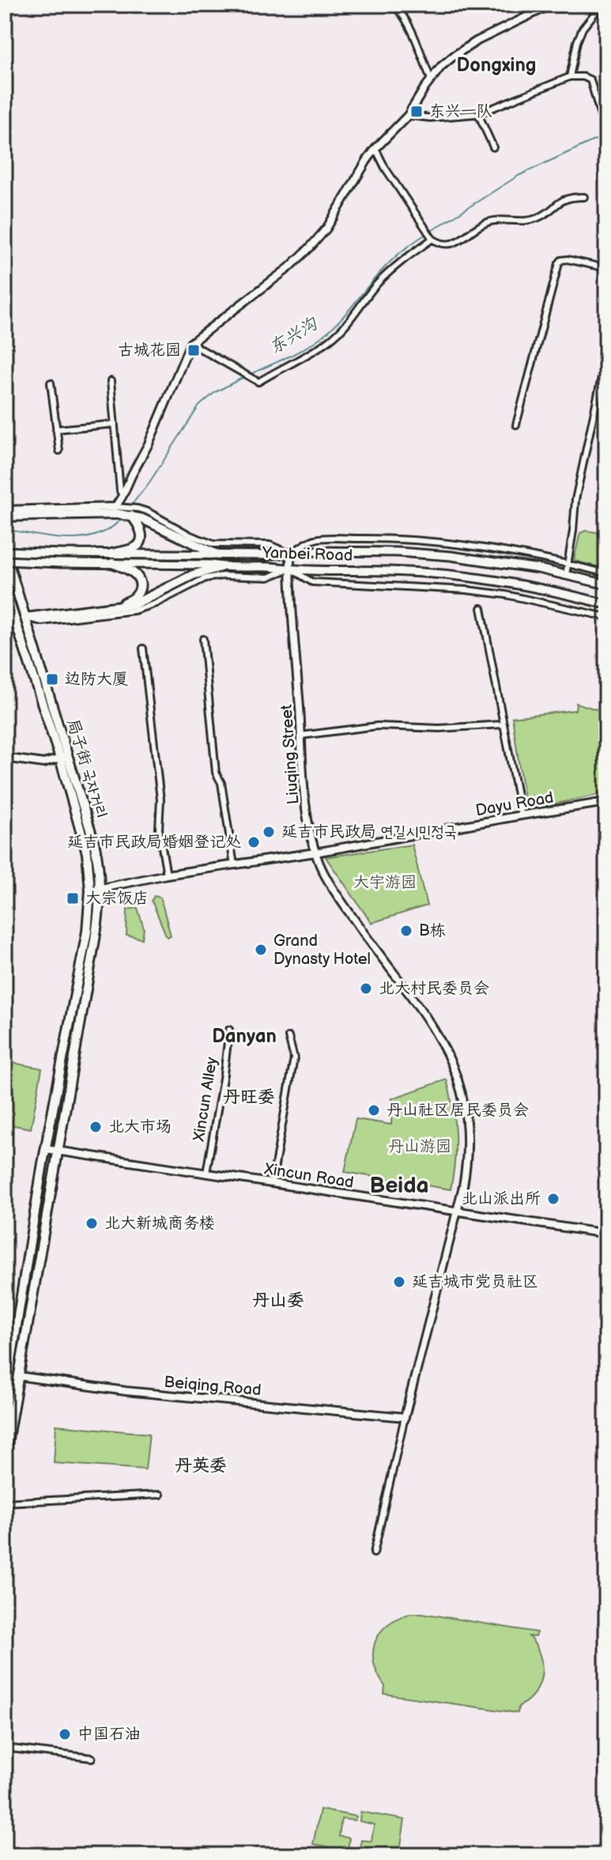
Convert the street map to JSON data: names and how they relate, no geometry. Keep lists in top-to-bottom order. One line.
{"streets":{"main road":["Yanbei Road","局子街 국자거리"],"street":["Liuqing Street","Dayu Road","Xincun Alley","Xincun Road","Beiqing Road"]},"crossings":[["Yanbei Road","Liuqing Street"],["Yanbei Road","局子街 국자거리"],["Liuqing Street","Dayu Road"],["Liuqing Street","Xincun Road"],["Liuqing Street","Beiqing Road"],["局子街 국자거리","Dayu Road"],["局子街 국자거리","Xincun Road"],["局子街 국자거리","Beiqing Road"],["Xincun Alley","Xincun Road"]],"districts":["Dongxing","Danyan","丹旺委","Beida","丹山委","丹英委"],"water":["东兴沟"],"parks":["大宇游园","丹山游园"],"places":{"transit":["东兴一队","古城花园","边防大厦","大宗饭店"],"other":["延吉市民政局 연길시민정국","延吉市民政局婚姻登记处","B栋","Grand Dynasty Hotel","北大村民委员会","丹山社区居民委员会","北大市场","北山派出所","北大新城商务楼","延吉城市党员社区","中国石油"]}}
